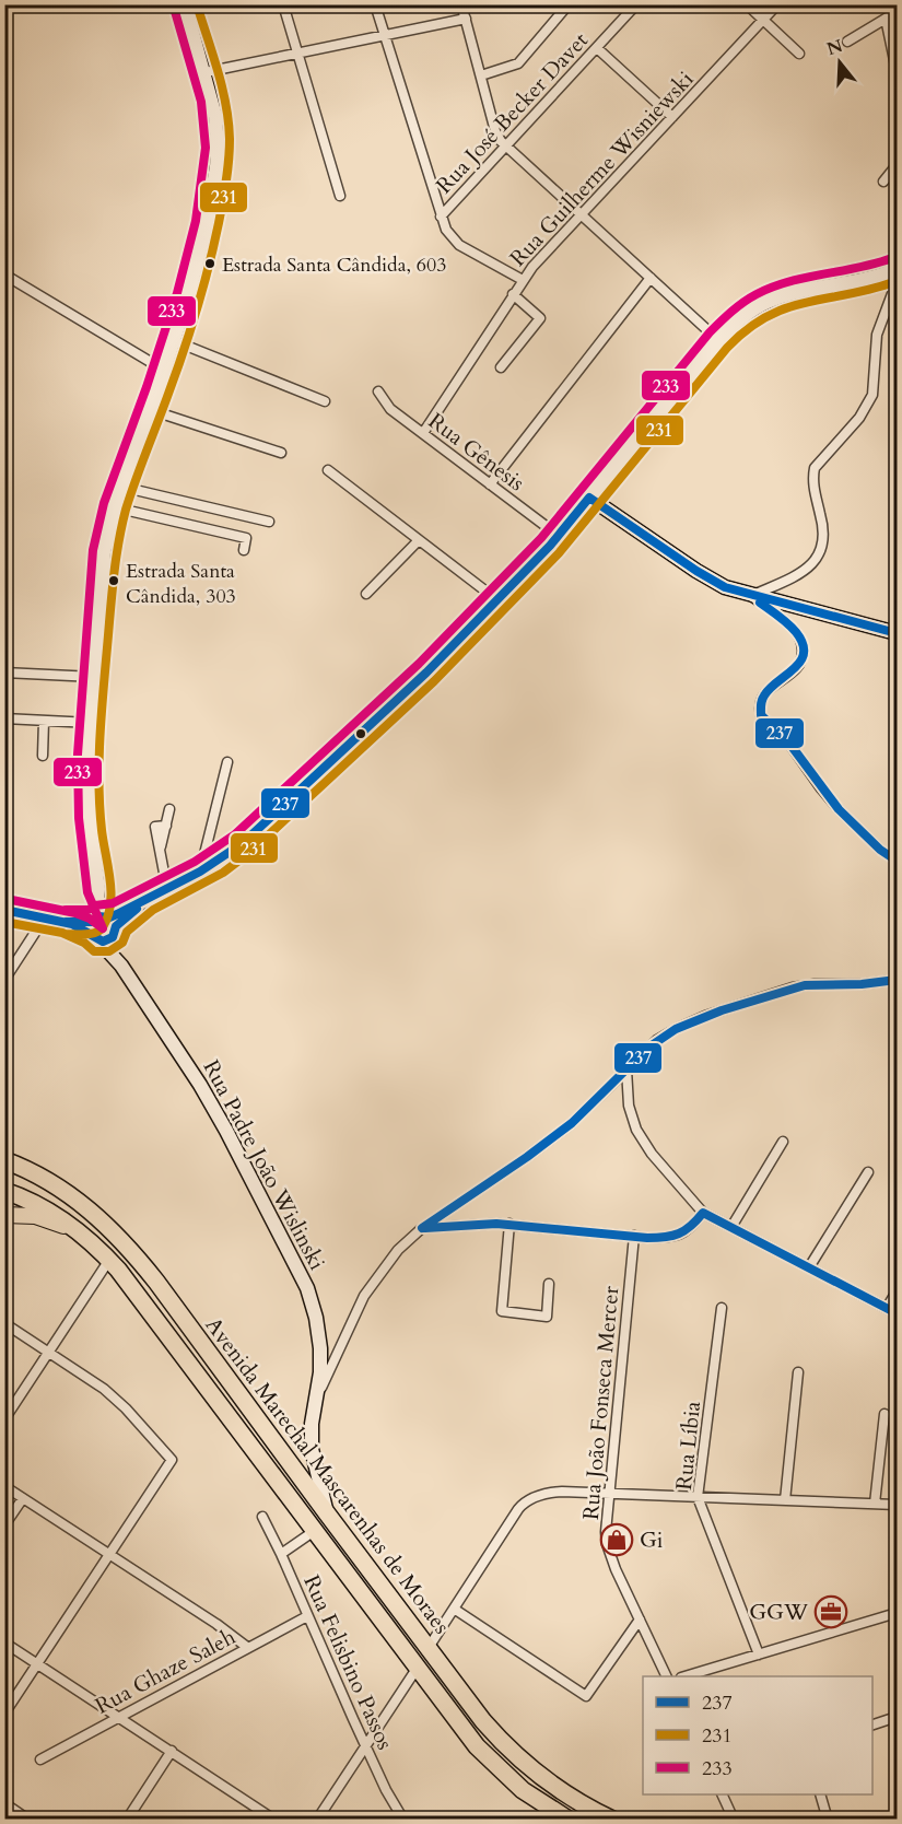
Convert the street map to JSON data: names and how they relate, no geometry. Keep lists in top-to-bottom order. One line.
{"streets":{"highway":["Avenida Marechal Mascarenhas de Moraes"],"main road":["Rua Padre João Wislinski"],"street":["Rua José Becker Davet","Rua Guilherme Wisniewski","Rua Gênesis","Rua João Fonseca Mercer","Rua Líbia","Rua Felisbino Passos","Rua Ghaze Saleh"]},"crossings":[["Rua Guilherme Wisniewski","Rua Gênesis"],["Rua Felisbino Passos","Rua Ghaze Saleh"]],"places":{"other":["Estrada Santa Cândida, 603","Estrada Santa Cândida, 303"],"shop":["Gi"],"office":["GGW"]},"lines":["transit line 231","transit line 233","transit line 237"],"legend":["237","231","233"],"north":"top"}
